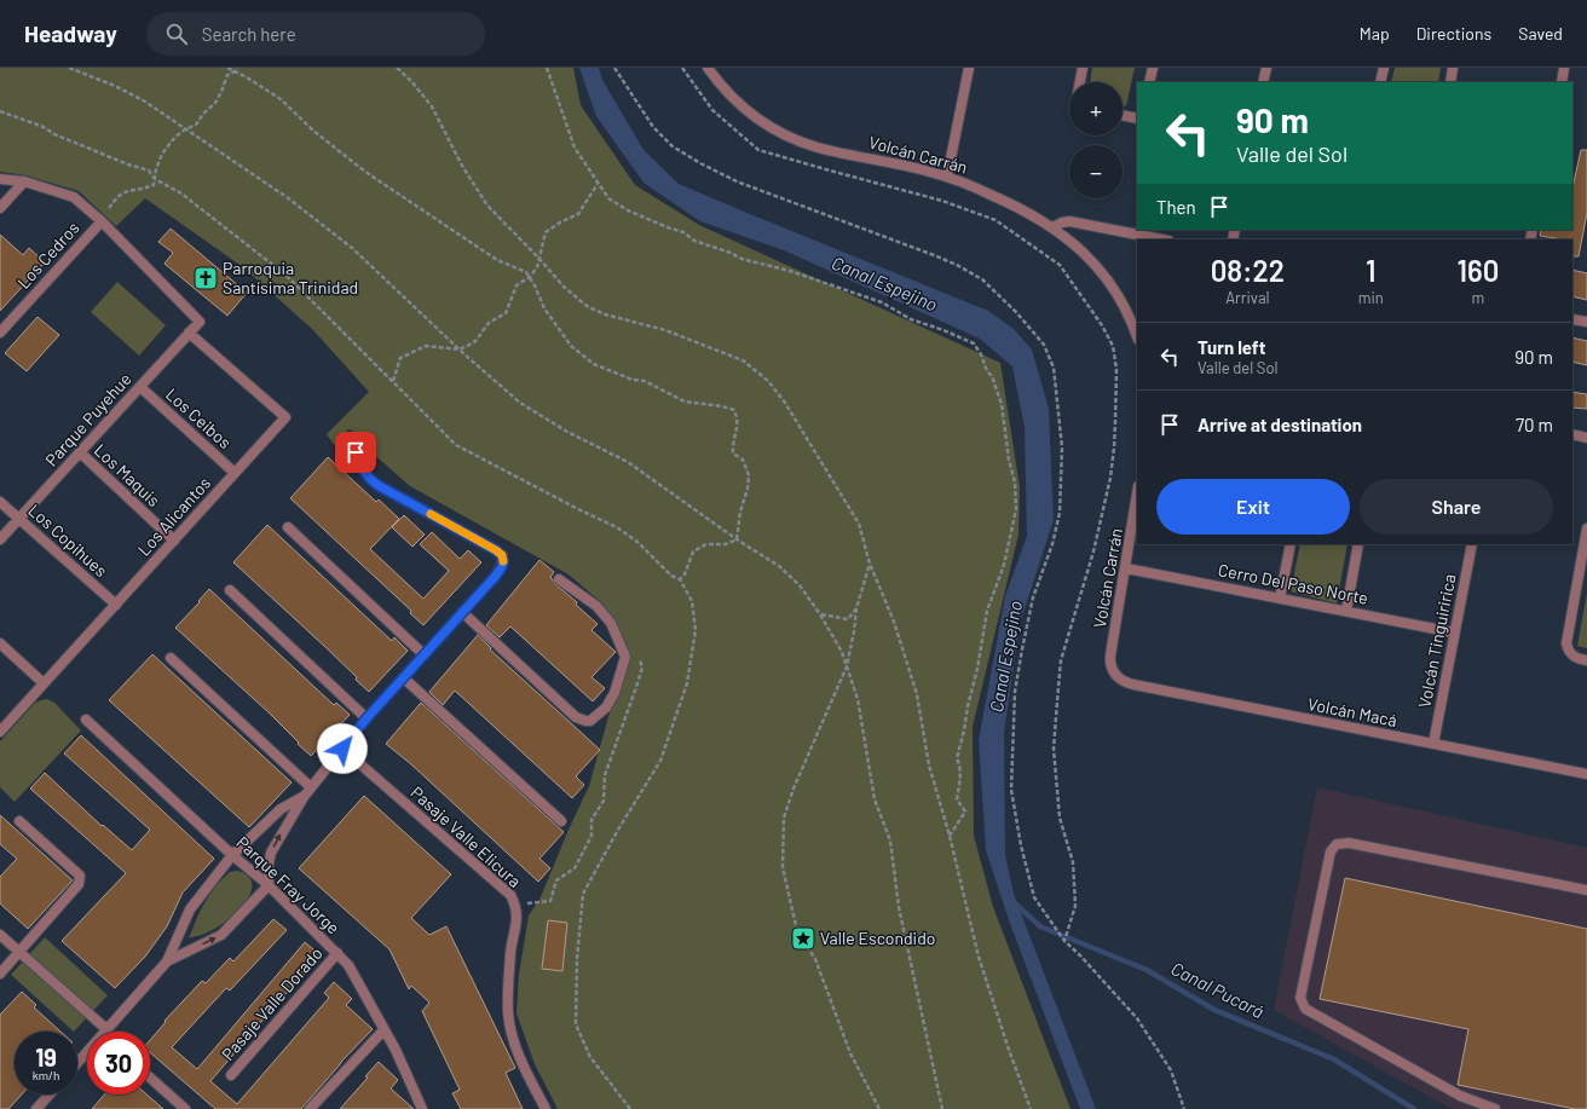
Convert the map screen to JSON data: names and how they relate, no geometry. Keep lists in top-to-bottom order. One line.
{"streets":{"street":["Volcán Carrán","Los Cedros","Los Ceibos","Parque Puyehue","Los Maquis","Los Alicantos","Los Copihues","Cerro Del Paso Norte","Volcán Tinguiririca","Volcán Macá","Pasaje Valle Elicura","Parque Fray Jorge","Pasaje Valle Dorado"]},"crossings":[["Volcán Carrán","Cerro Del Paso Norte"],["Volcán Carrán","Volcán Macá"],["Los Cedros","Parque Puyehue"],["Los Ceibos","Parque Puyehue"],["Los Ceibos","Los Alicantos"],["Parque Puyehue","Los Maquis"],["Parque Puyehue","Los Alicantos"],["Parque Puyehue","Los Copihues"],["Los Maquis","Los Alicantos"],["Los Alicantos","Los Copihues"],["Cerro Del Paso Norte","Volcán Tinguiririca"],["Volcán Tinguiririca","Volcán Macá"],["Parque Fray Jorge","Pasaje Valle Dorado"]],"water":["Canal Espejino","Canal Pucará"],"places":{"church":["Parroquia Santísima Trinidad"],"place":["Valle Escondido"]},"page":{"header":"Headway","search":"Search here","nav":["Map","Directions","Saved"],"map_buttons":["+","−"],"turn":["90 m","Valle del Sol"],"then":"Then","eta":["08:22","Arrival","1","min","160","m"],"list":[{"name":"Turn left","note":"Valle del Sol","value":"90 m"},{"name":"Arrive at destination","value":"70 m"}],"buttons":["Exit","Share"],"speed":"19 km/h","limit":"30"}}
